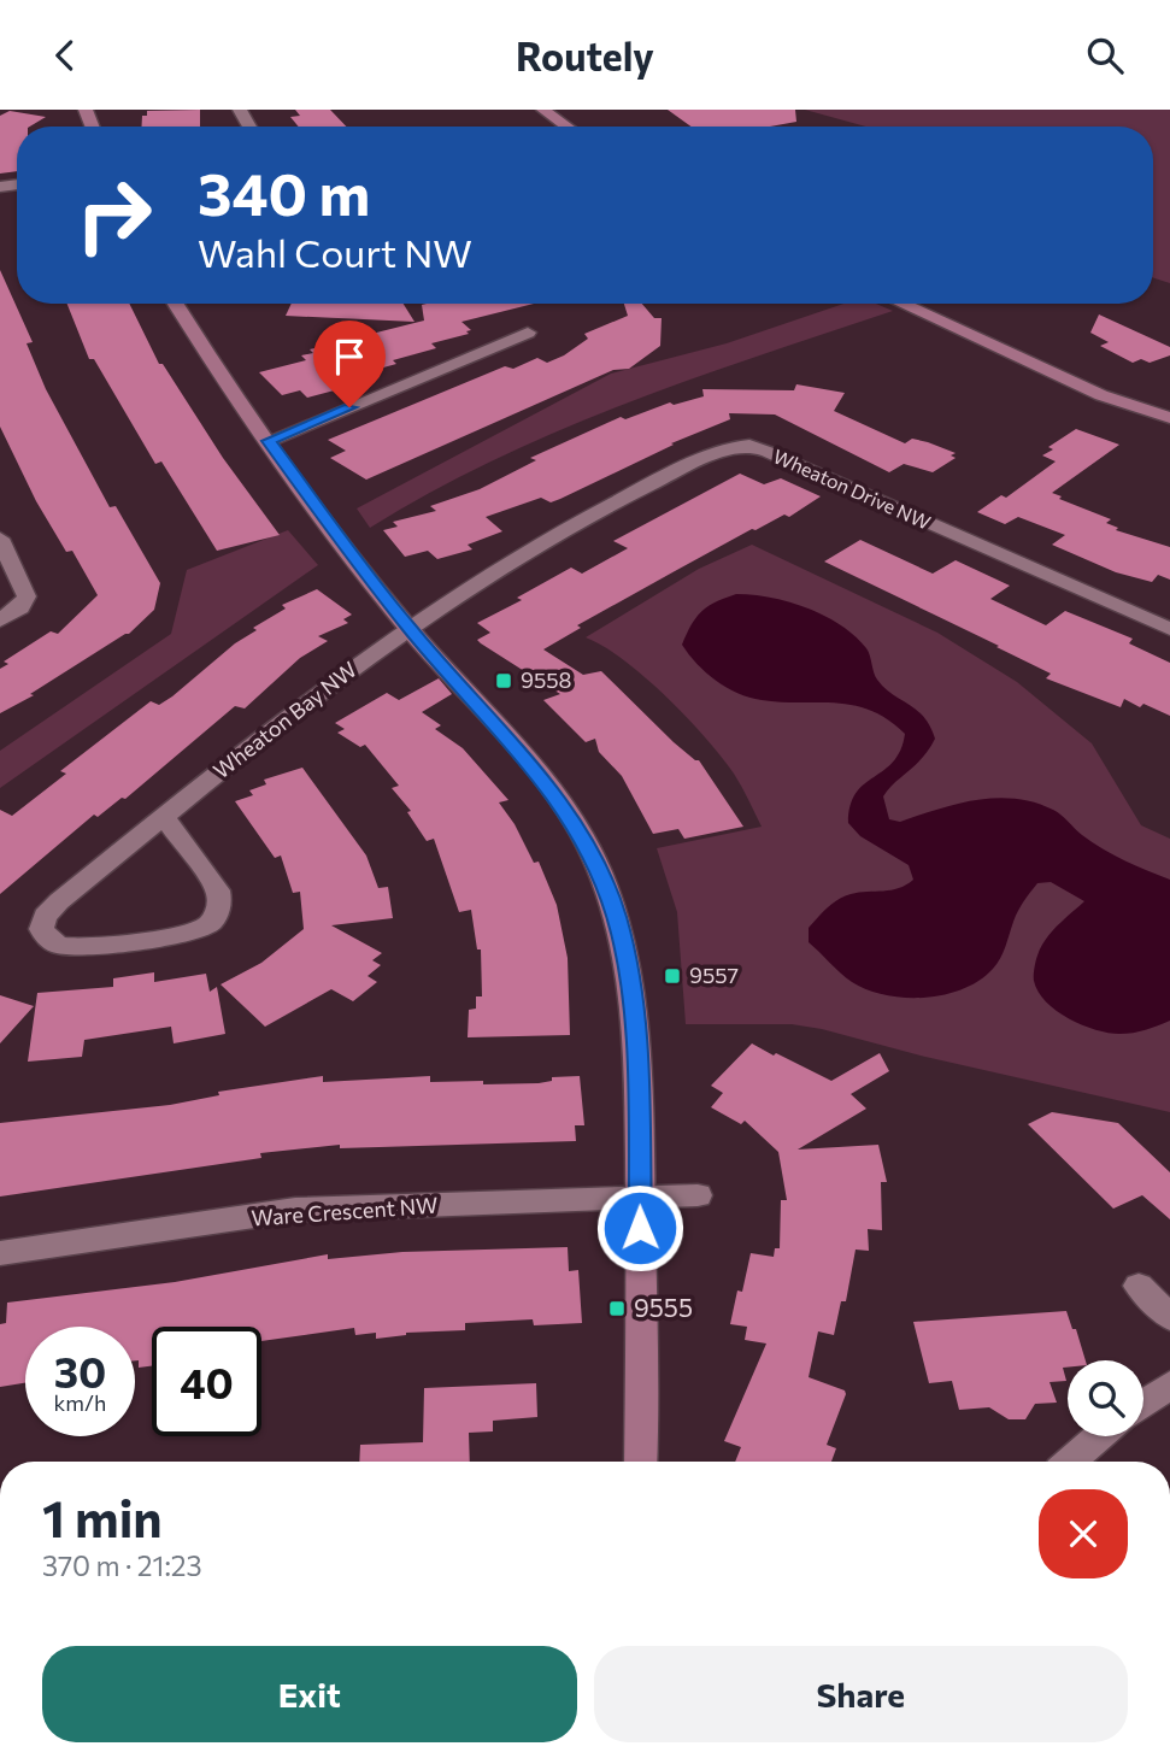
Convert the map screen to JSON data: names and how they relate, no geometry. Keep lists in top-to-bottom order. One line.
{"streets":{"street":["Wheaton Drive NW","Wheaton Bay NW","Ware Crescent NW"]},"crossings":[["Wheaton Drive NW","Wheaton Bay NW"]],"places":{"transit":["9558","9557","9555"]},"page":{"header":"Routely","turn":["340 m","Wahl Court NW"],"speed":"30 km/h","limit":"40","heading":["1 min","370 m · 21:23"],"buttons":["Exit","Share"]}}
